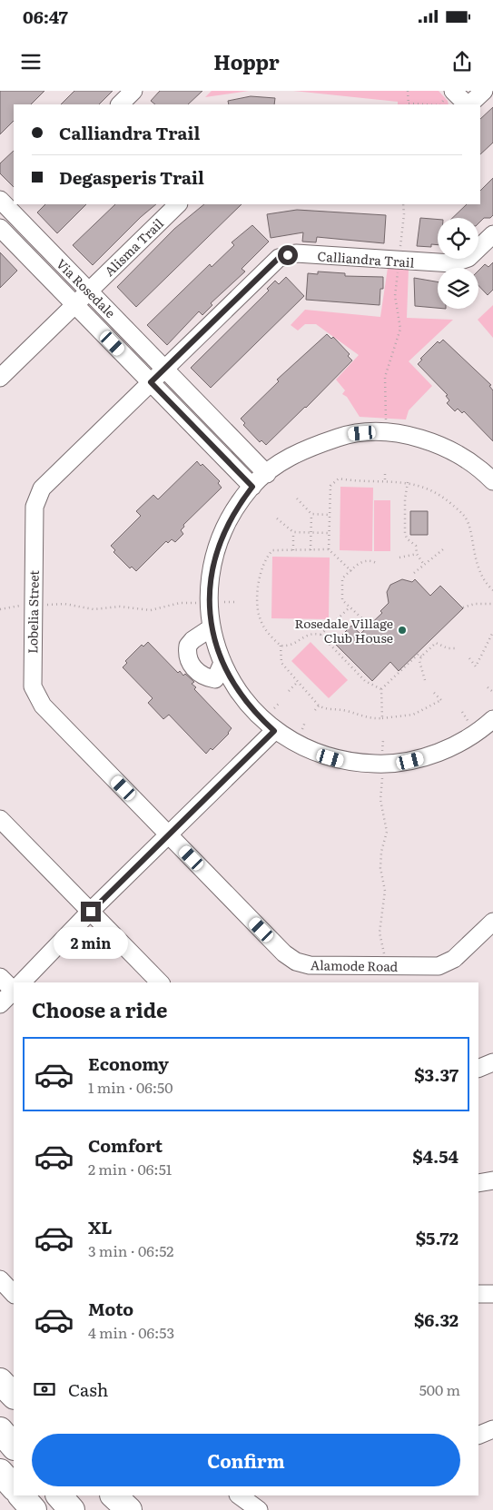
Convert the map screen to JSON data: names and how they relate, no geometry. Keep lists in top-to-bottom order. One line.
{"streets":{"street":["Alisma Trail","Calliandra Trail","Via Rosedale","Lobelia Street","Alamode Road"]},"crossings":[["Alisma Trail","Via Rosedale"],["Calliandra Trail","Via Rosedale"],["Calliandra Trail","Lobelia Street"],["Via Rosedale","Lobelia Street"],["Lobelia Street","Alamode Road"]],"places":["Rosedale Village Club House"],"page":{"status":"06:47","header":"Hoppr","banner":["Calliandra Trail","Degasperis Trail"],"bubble":"2 min","heading":"Choose a ride","list":[{"name":"Economy","note":"1 min · 06:50","value":"$3.37"},{"name":"Comfort","note":"2 min · 06:51","value":"$4.54"},{"name":"XL","note":"3 min · 06:52","value":"$5.72"},{"name":"Moto","note":"4 min · 06:53","value":"$6.32"}],"pay":["Cash","500 m"],"buttons":"Confirm"}}
